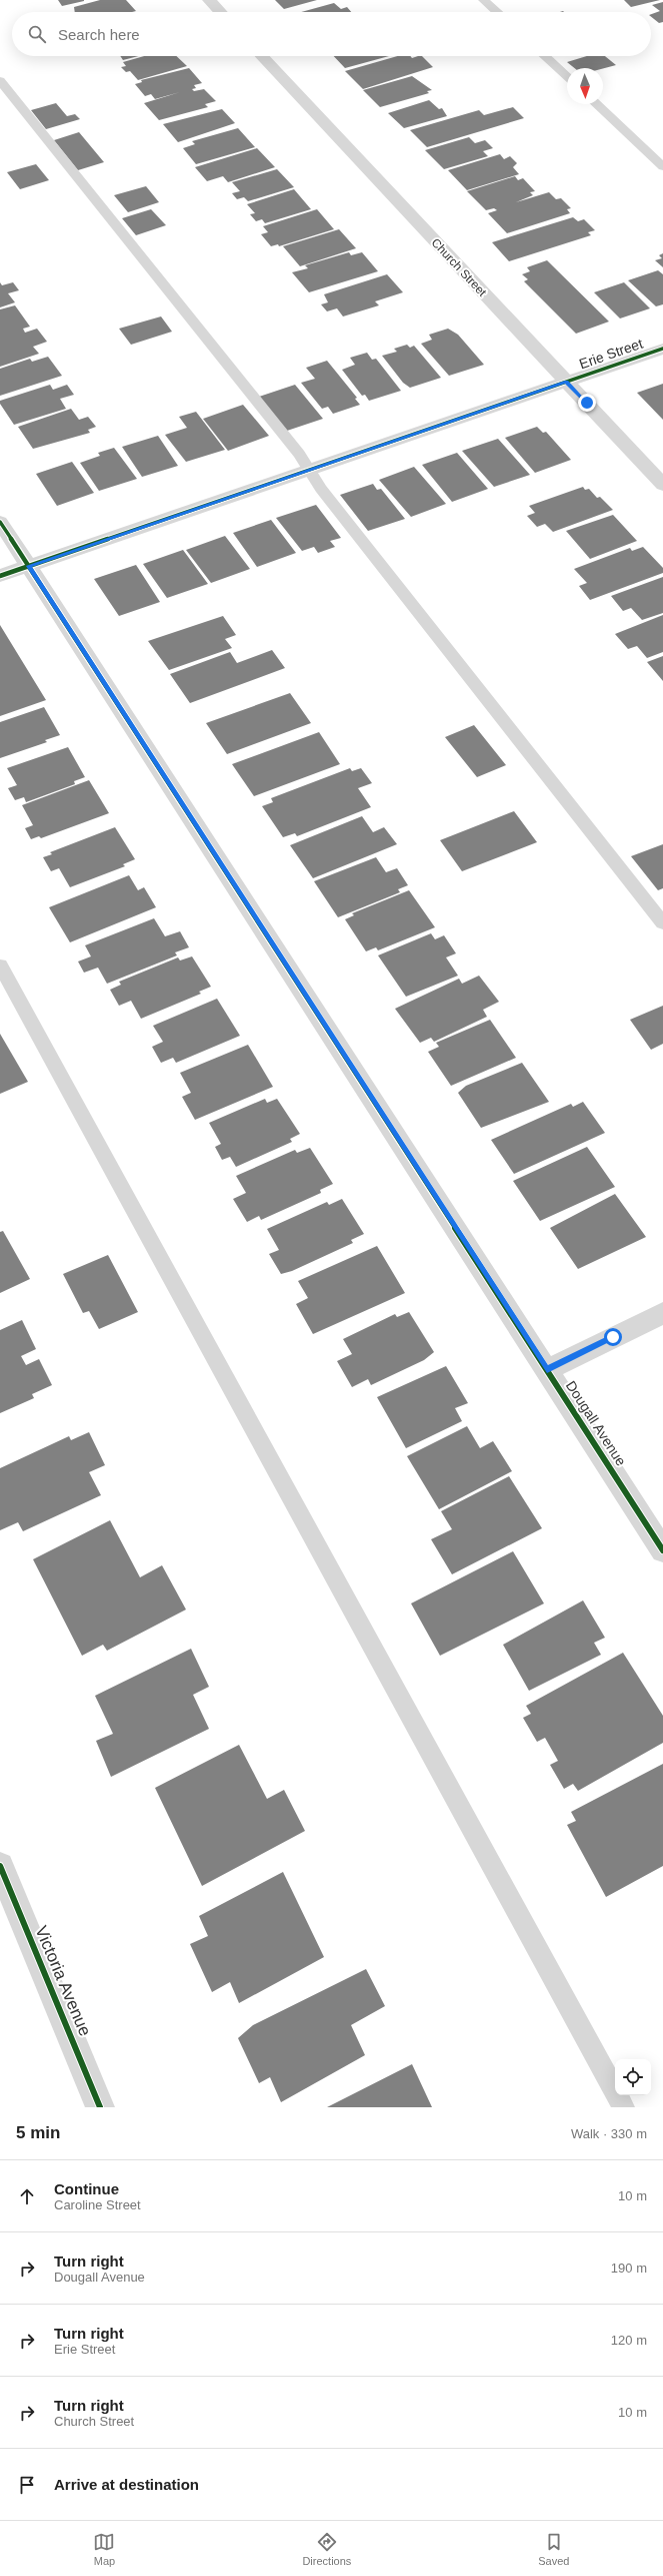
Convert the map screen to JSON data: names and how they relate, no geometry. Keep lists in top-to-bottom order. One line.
{"streets":{"street":["Church Street","Erie Street","Dougall Avenue","Victoria Avenue"]},"crossings":[["Church Street","Erie Street"],["Erie Street","Dougall Avenue"]],"north":"bottom","page":{"search":"Search here","heading":["5 min","Walk · 330 m"],"list":[["Continue","Caroline Street","10 m"],["Turn right","Dougall Avenue","190 m"],["Turn right","Erie Street","120 m"],["Turn right","Church Street","10 m"],"Arrive at destination"],"nav":["Map","Directions","Saved"]}}
